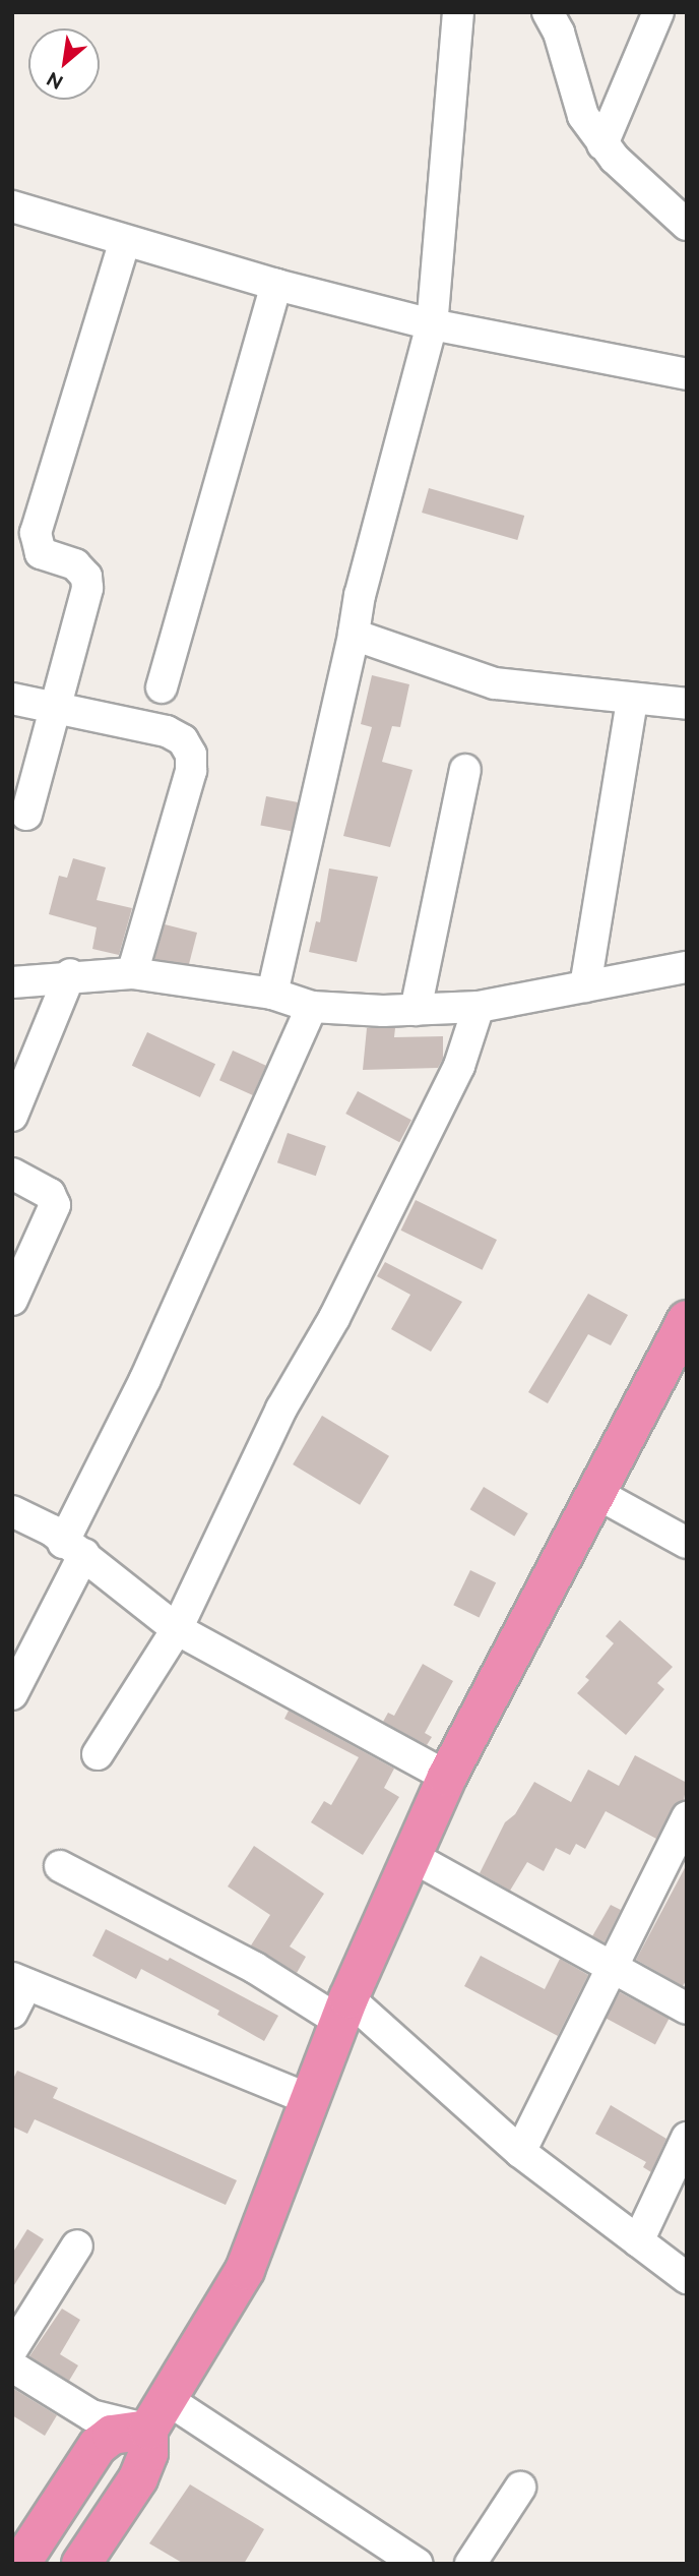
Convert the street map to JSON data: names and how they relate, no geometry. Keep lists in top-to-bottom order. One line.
{"north":"bottom left"}
